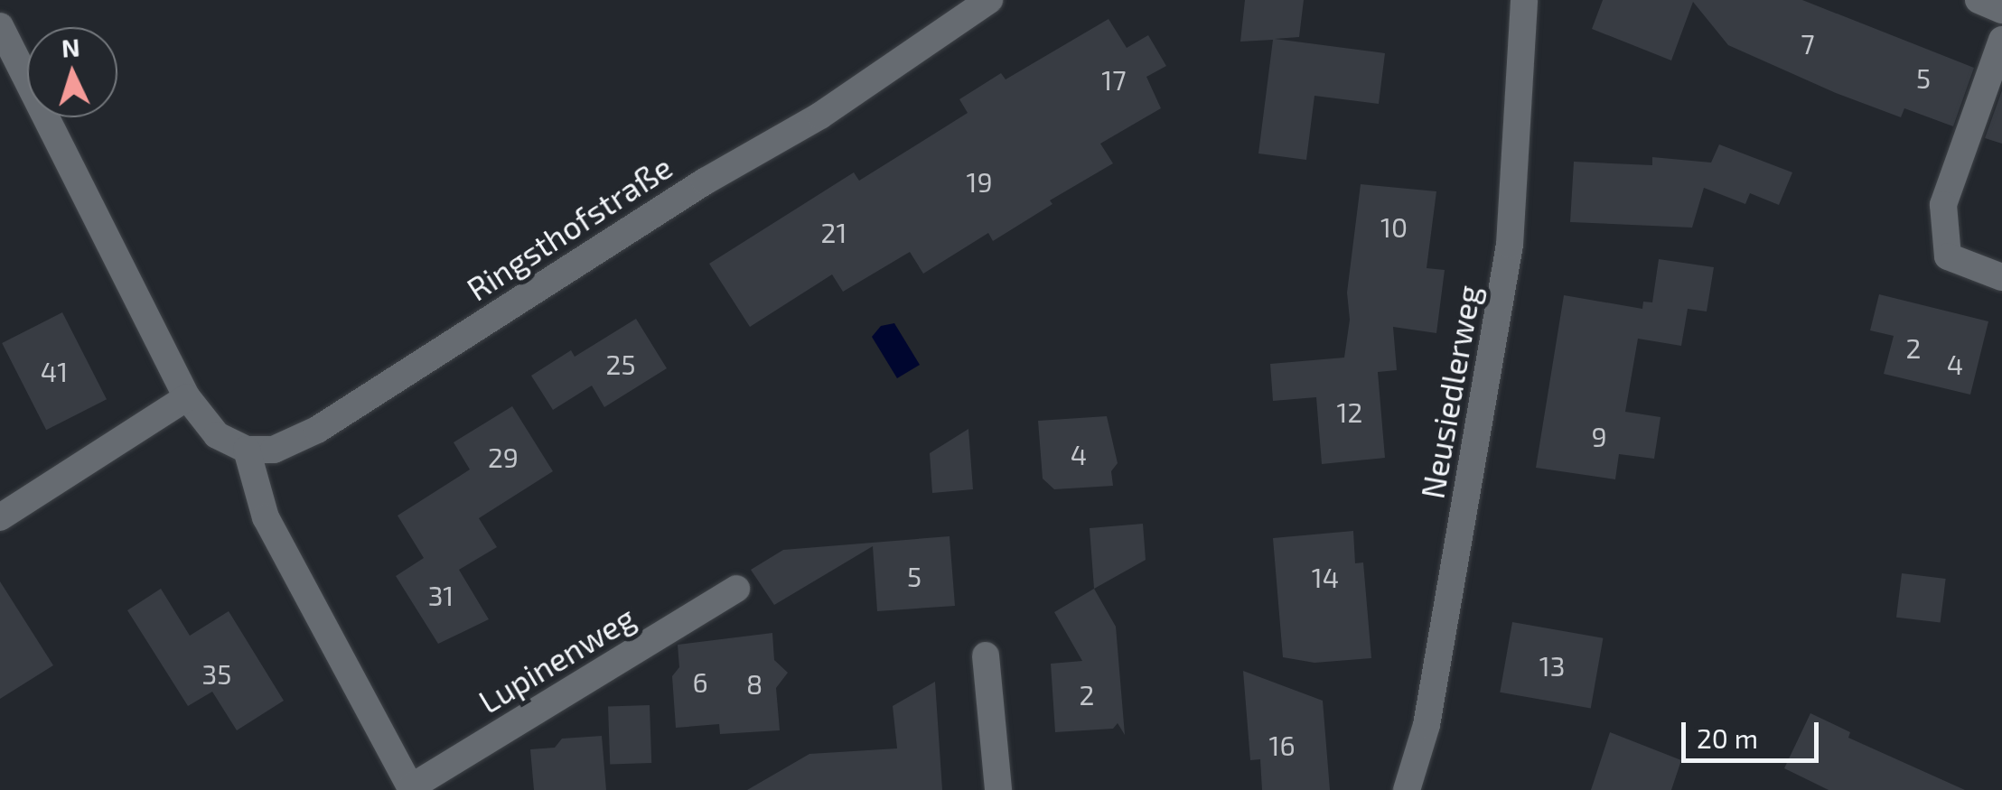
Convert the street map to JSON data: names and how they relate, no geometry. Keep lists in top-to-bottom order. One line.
{"streets":{"street":["Ringsthofstraße","Neusiedlerweg","Lupinenweg"]},"house_numbers":["7","5","17","19","10","21","2","25","4","41","12","9","4","29","5","14","31","13","35","6","8","2","16"],"scale_bar":"20 m","north":"top"}
